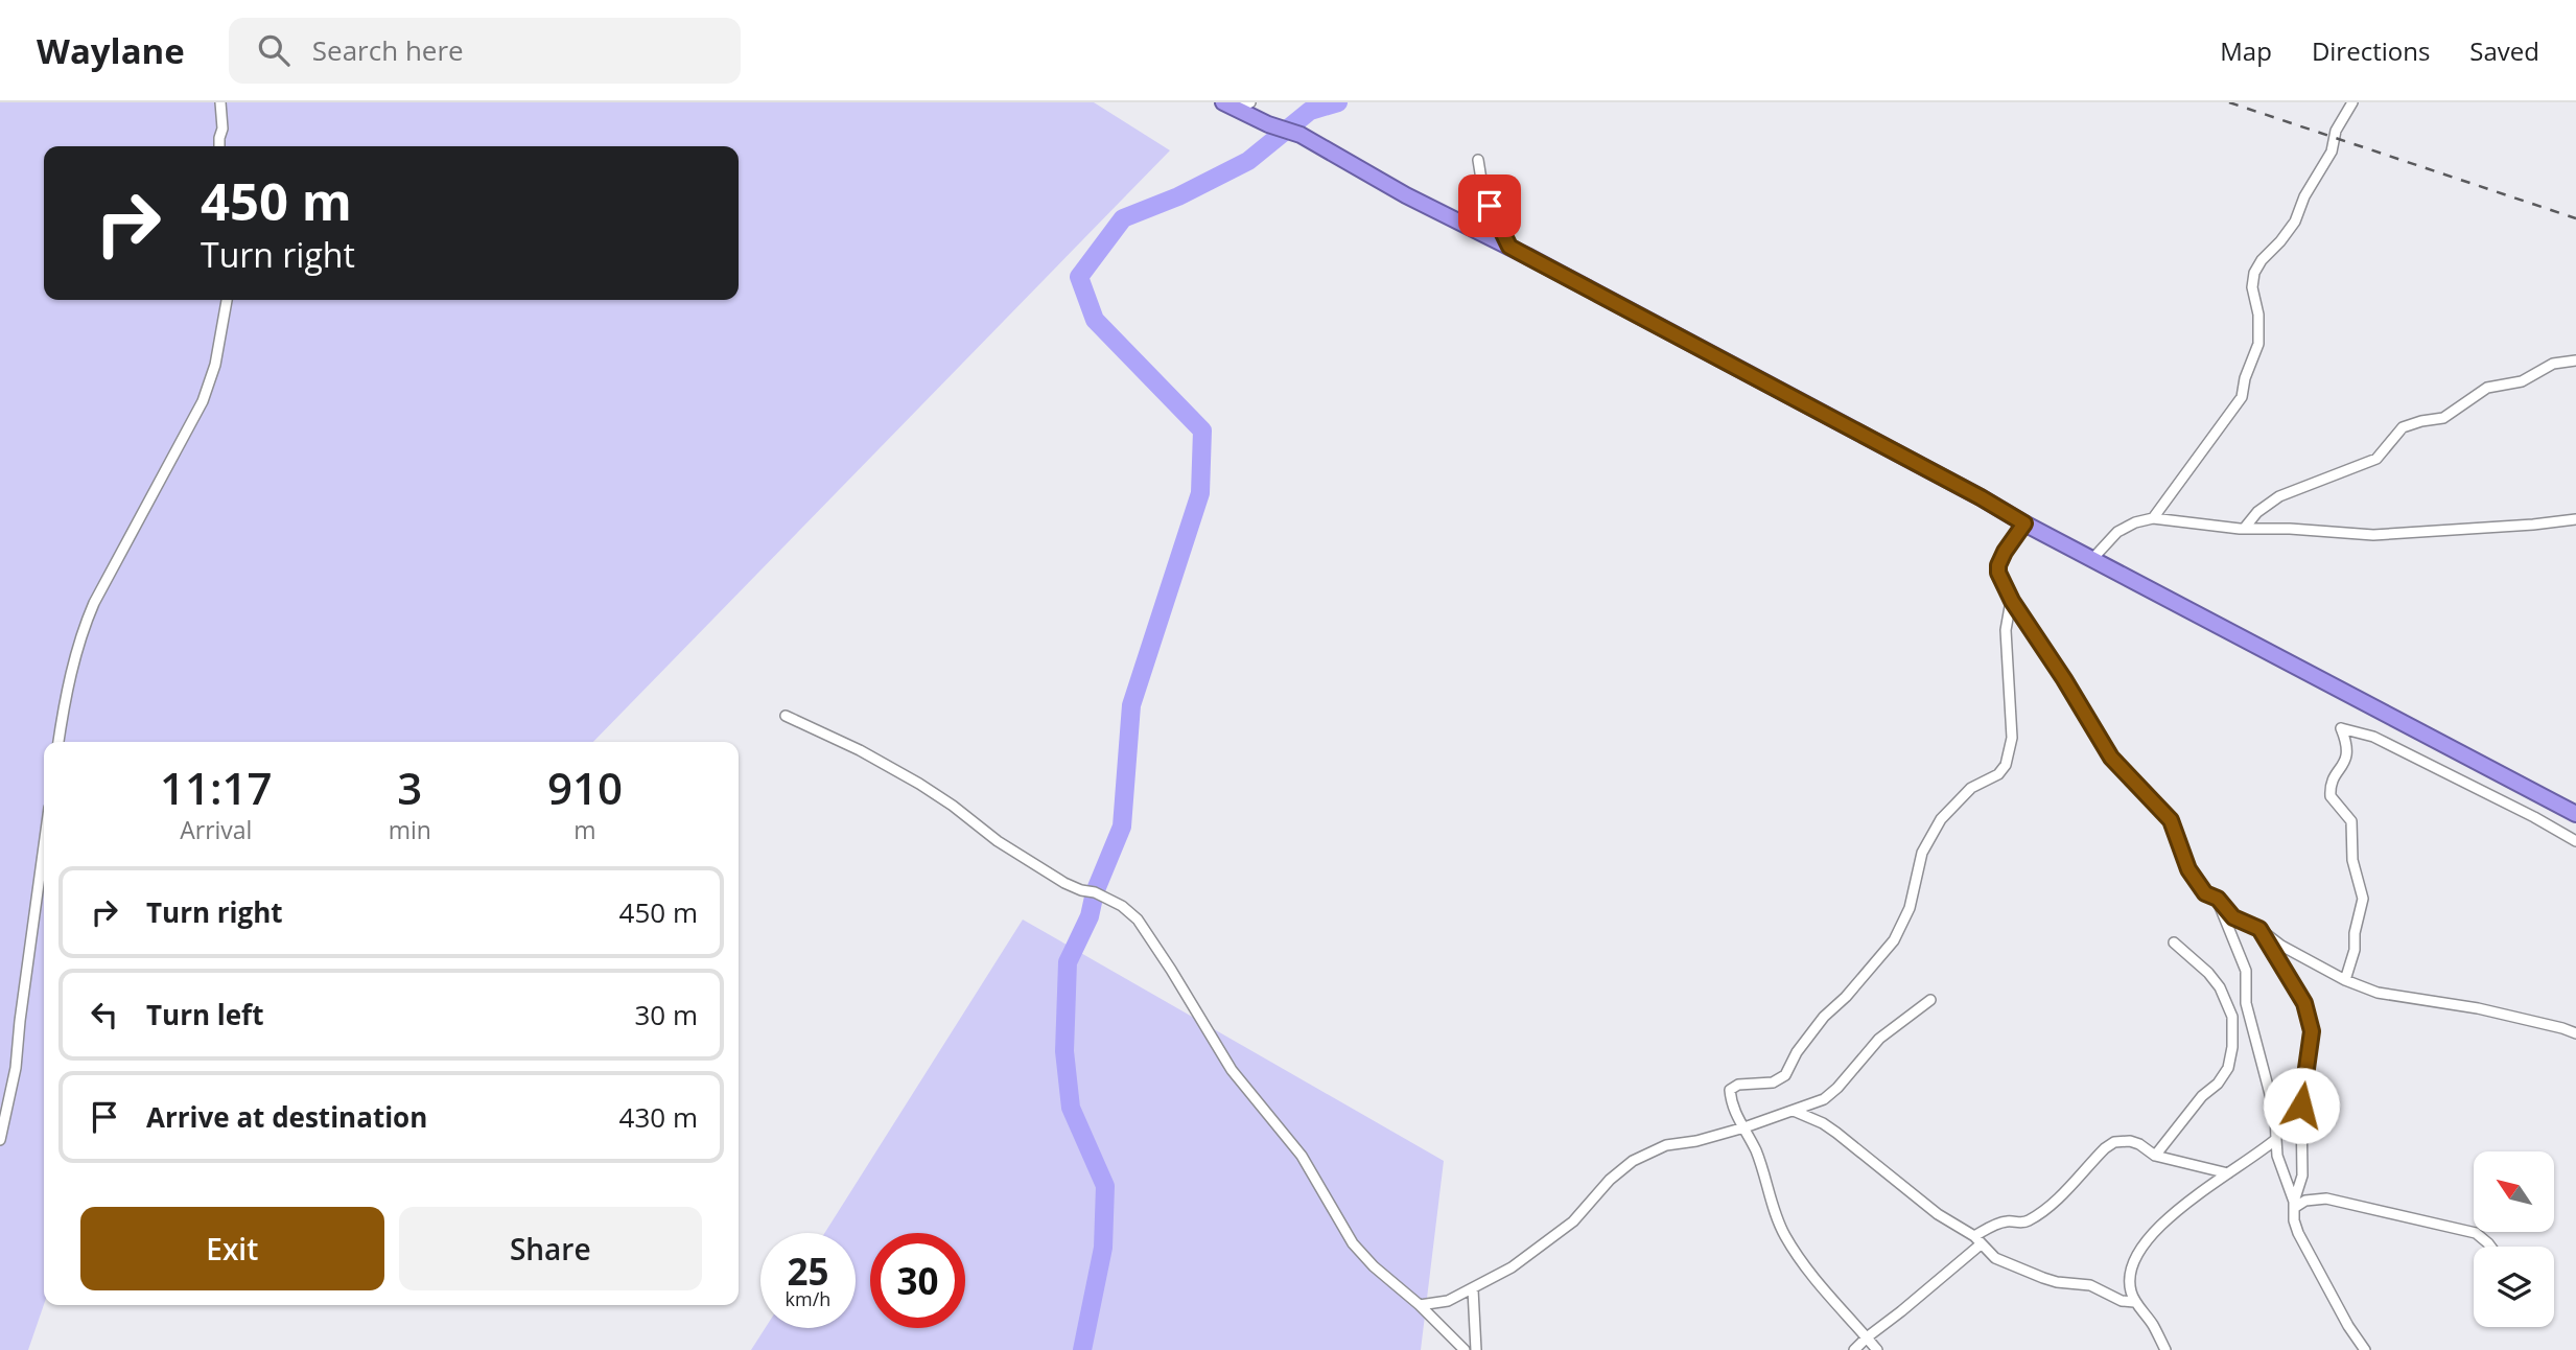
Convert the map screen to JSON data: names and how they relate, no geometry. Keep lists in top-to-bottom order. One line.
{"north":"top left","page":{"header":"Waylane","search":"Search here","nav":["Map","Directions","Saved"],"turn":["450 m","Turn right"],"eta":["11:17","Arrival","3","min","910","m"],"list":[{"name":"Turn right","value":"450 m"},{"name":"Turn left","value":"30 m"},{"name":"Arrive at destination","value":"430 m"}],"buttons":["Exit","Share"],"speed":"25 km/h","limit":"30"}}
